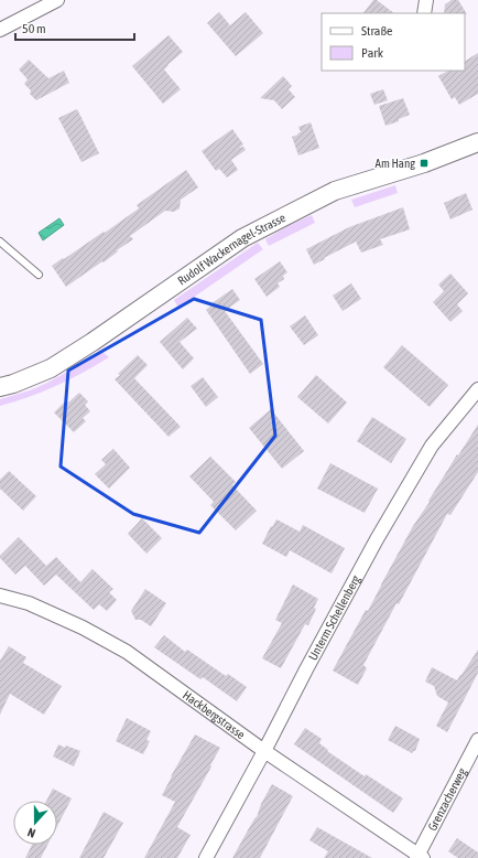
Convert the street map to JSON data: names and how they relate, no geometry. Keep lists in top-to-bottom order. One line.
{"streets":{"street":["Rudolf Wackernagel-Strasse","Unterm Schellenberg","Hackbergstrasse","Grenzacherweg"]},"crossings":[["Unterm Schellenberg","Hackbergstrasse"],["Hackbergstrasse","Grenzacherweg"]],"places":{"transit":["Am Hang"]},"legend":["Straße","Park"],"scale_bar":"50 m","north":"bottom"}
